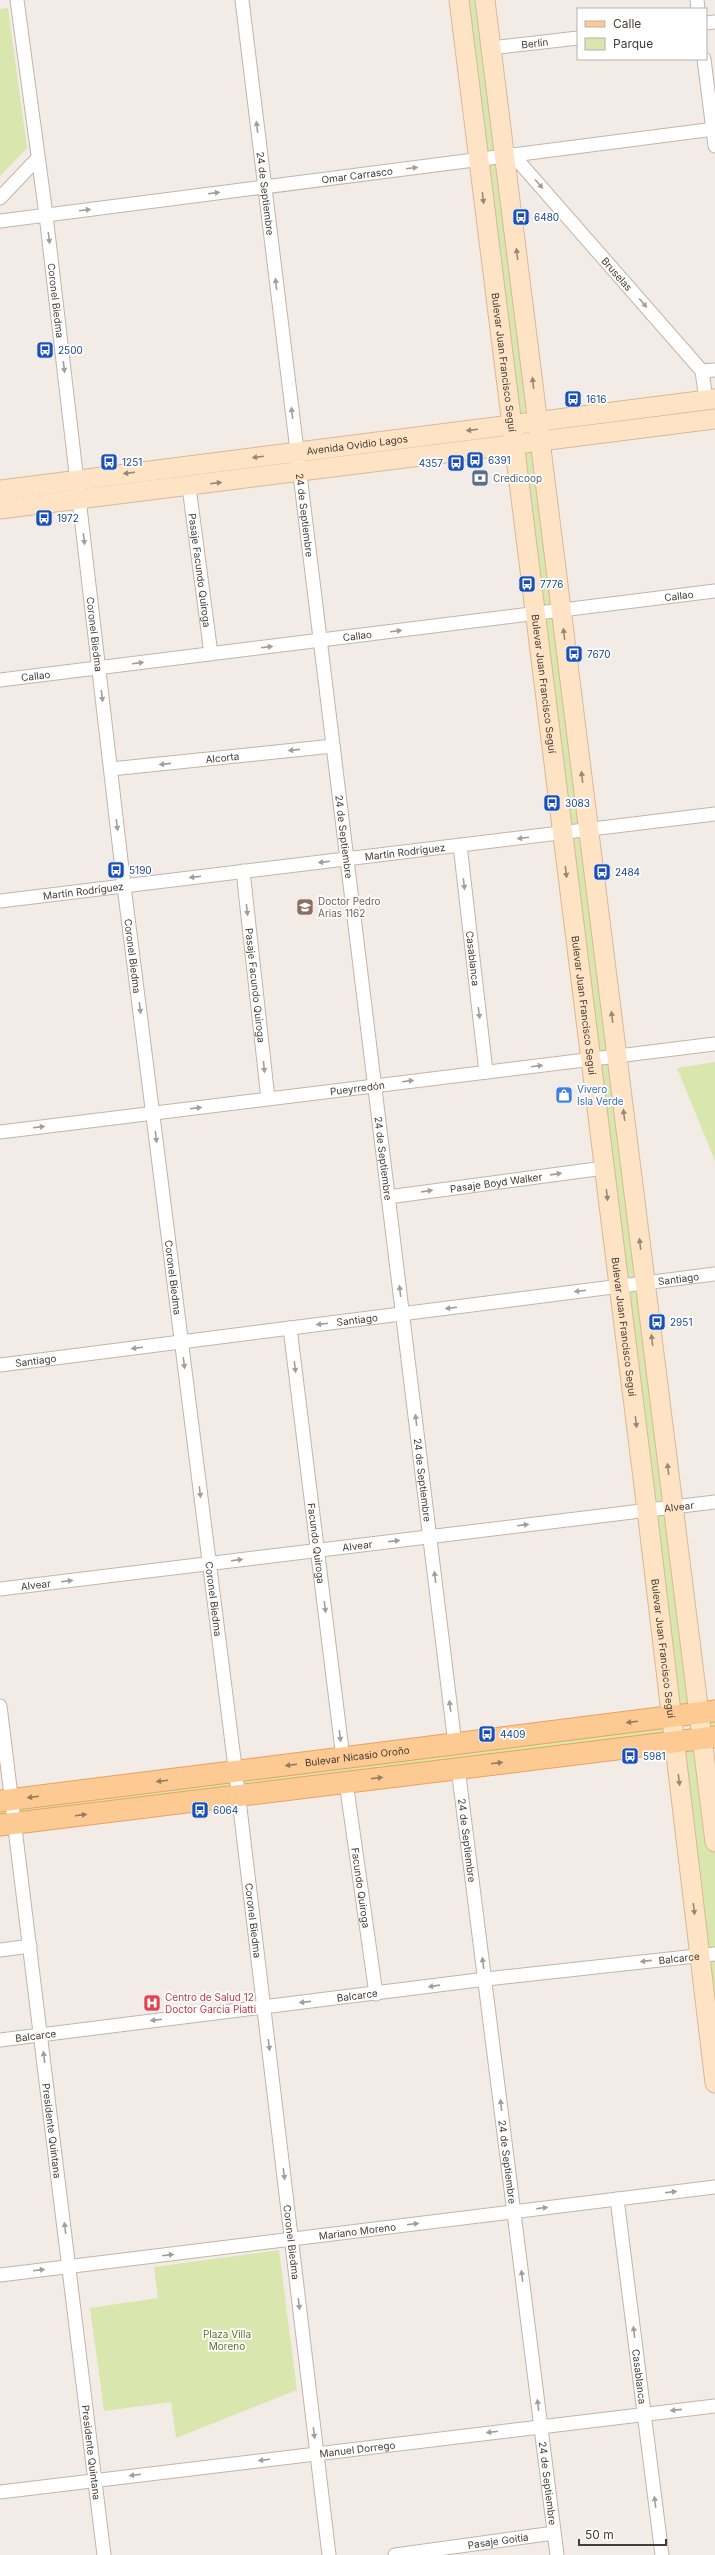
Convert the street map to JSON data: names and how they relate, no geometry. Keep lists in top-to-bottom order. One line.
{"streets":{"main road":["Bulevar Juan Francisco Seguí","Avenida Ovidio Lagos","Bulevar Nicasio Oroño"],"street":["Berlín","Omar Carrasco","24 de Septiembre","Bruselas","Coronel Biedma","Pasaje Facundo Quiroga","Callao","Alcorta","Martín Rodríguez","Casablanca","Pueyrredón","Pasaje Boyd Walker","Santiago","Alvear","Facundo Quiroga","Balcarce","Presidente Quintana","Mariano Moreno","Manuel Dorrego","Pasaje Goitía"]},"crossings":[["Omar Carrasco","24 de Septiembre"],["Omar Carrasco","Bruselas"],["Omar Carrasco","Coronel Biedma"],["Omar Carrasco","Bulevar Juan Francisco Seguí"],["24 de Septiembre","Avenida Ovidio Lagos"],["24 de Septiembre","Callao"],["24 de Septiembre","Alcorta"],["24 de Septiembre","Martín Rodríguez"],["24 de Septiembre","Pueyrredón"],["24 de Septiembre","Pasaje Boyd Walker"],["24 de Septiembre","Santiago"],["24 de Septiembre","Alvear"],["24 de Septiembre","Bulevar Nicasio Oroño"],["24 de Septiembre","Balcarce"],["24 de Septiembre","Mariano Moreno"],["24 de Septiembre","Manuel Dorrego"],["24 de Septiembre","Pasaje Goitía"],["Coronel Biedma","Avenida Ovidio Lagos"],["Coronel Biedma","Callao"],["Coronel Biedma","Alcorta"],["Coronel Biedma","Martín Rodríguez"],["Coronel Biedma","Pueyrredón"],["Coronel Biedma","Santiago"],["Coronel Biedma","Alvear"],["Coronel Biedma","Bulevar Nicasio Oroño"],["Coronel Biedma","Balcarce"],["Coronel Biedma","Mariano Moreno"],["Coronel Biedma","Manuel Dorrego"],["Bulevar Juan Francisco Seguí","Avenida Ovidio Lagos"],["Bulevar Juan Francisco Seguí","Callao"],["Bulevar Juan Francisco Seguí","Martín Rodríguez"],["Bulevar Juan Francisco Seguí","Pueyrredón"],["Bulevar Juan Francisco Seguí","Pasaje Boyd Walker"],["Bulevar Juan Francisco Seguí","Santiago"],["Bulevar Juan Francisco Seguí","Alvear"],["Bulevar Juan Francisco Seguí","Bulevar Nicasio Oroño"],["Bulevar Juan Francisco Seguí","Balcarce"],["Avenida Ovidio Lagos","Pasaje Facundo Quiroga"],["Pasaje Facundo Quiroga","Callao"],["Pasaje Facundo Quiroga","Martín Rodríguez"],["Pasaje Facundo Quiroga","Pueyrredón"],["Martín Rodríguez","Casablanca"],["Casablanca","Pueyrredón"],["Casablanca","Mariano Moreno"],["Casablanca","Manuel Dorrego"],["Santiago","Facundo Quiroga"],["Alvear","Facundo Quiroga"],["Facundo Quiroga","Bulevar Nicasio Oroño"],["Facundo Quiroga","Balcarce"],["Bulevar Nicasio Oroño","Presidente Quintana"],["Balcarce","Presidente Quintana"],["Presidente Quintana","Mariano Moreno"],["Presidente Quintana","Manuel Dorrego"]],"one_way":["Omar Carrasco","24 de Septiembre","Bruselas","Coronel Biedma","Pasaje Facundo Quiroga","Callao","Alcorta","Martín Rodríguez","Pueyrredón","Pasaje Boyd Walker","Santiago","Alvear","Facundo Quiroga","Balcarce","Mariano Moreno","Manuel Dorrego"],"parks":["Plaza Villa Moreno"],"places":{"bus stop":["6480","2500","1616","6391","1251","4357","1972","7776","7670","3083","5190","2484","2951","4409","5981","6064"],"bank":["Credicoop"],"school or university":["Doctor Pedro Arias 1162"],"shop":["Vivero Isla Verde"],"hospital":["Centro de Salud 12 Doctor García Piatti"]},"legend":["Calle","Parque"],"scale_bar":"50 m"}
